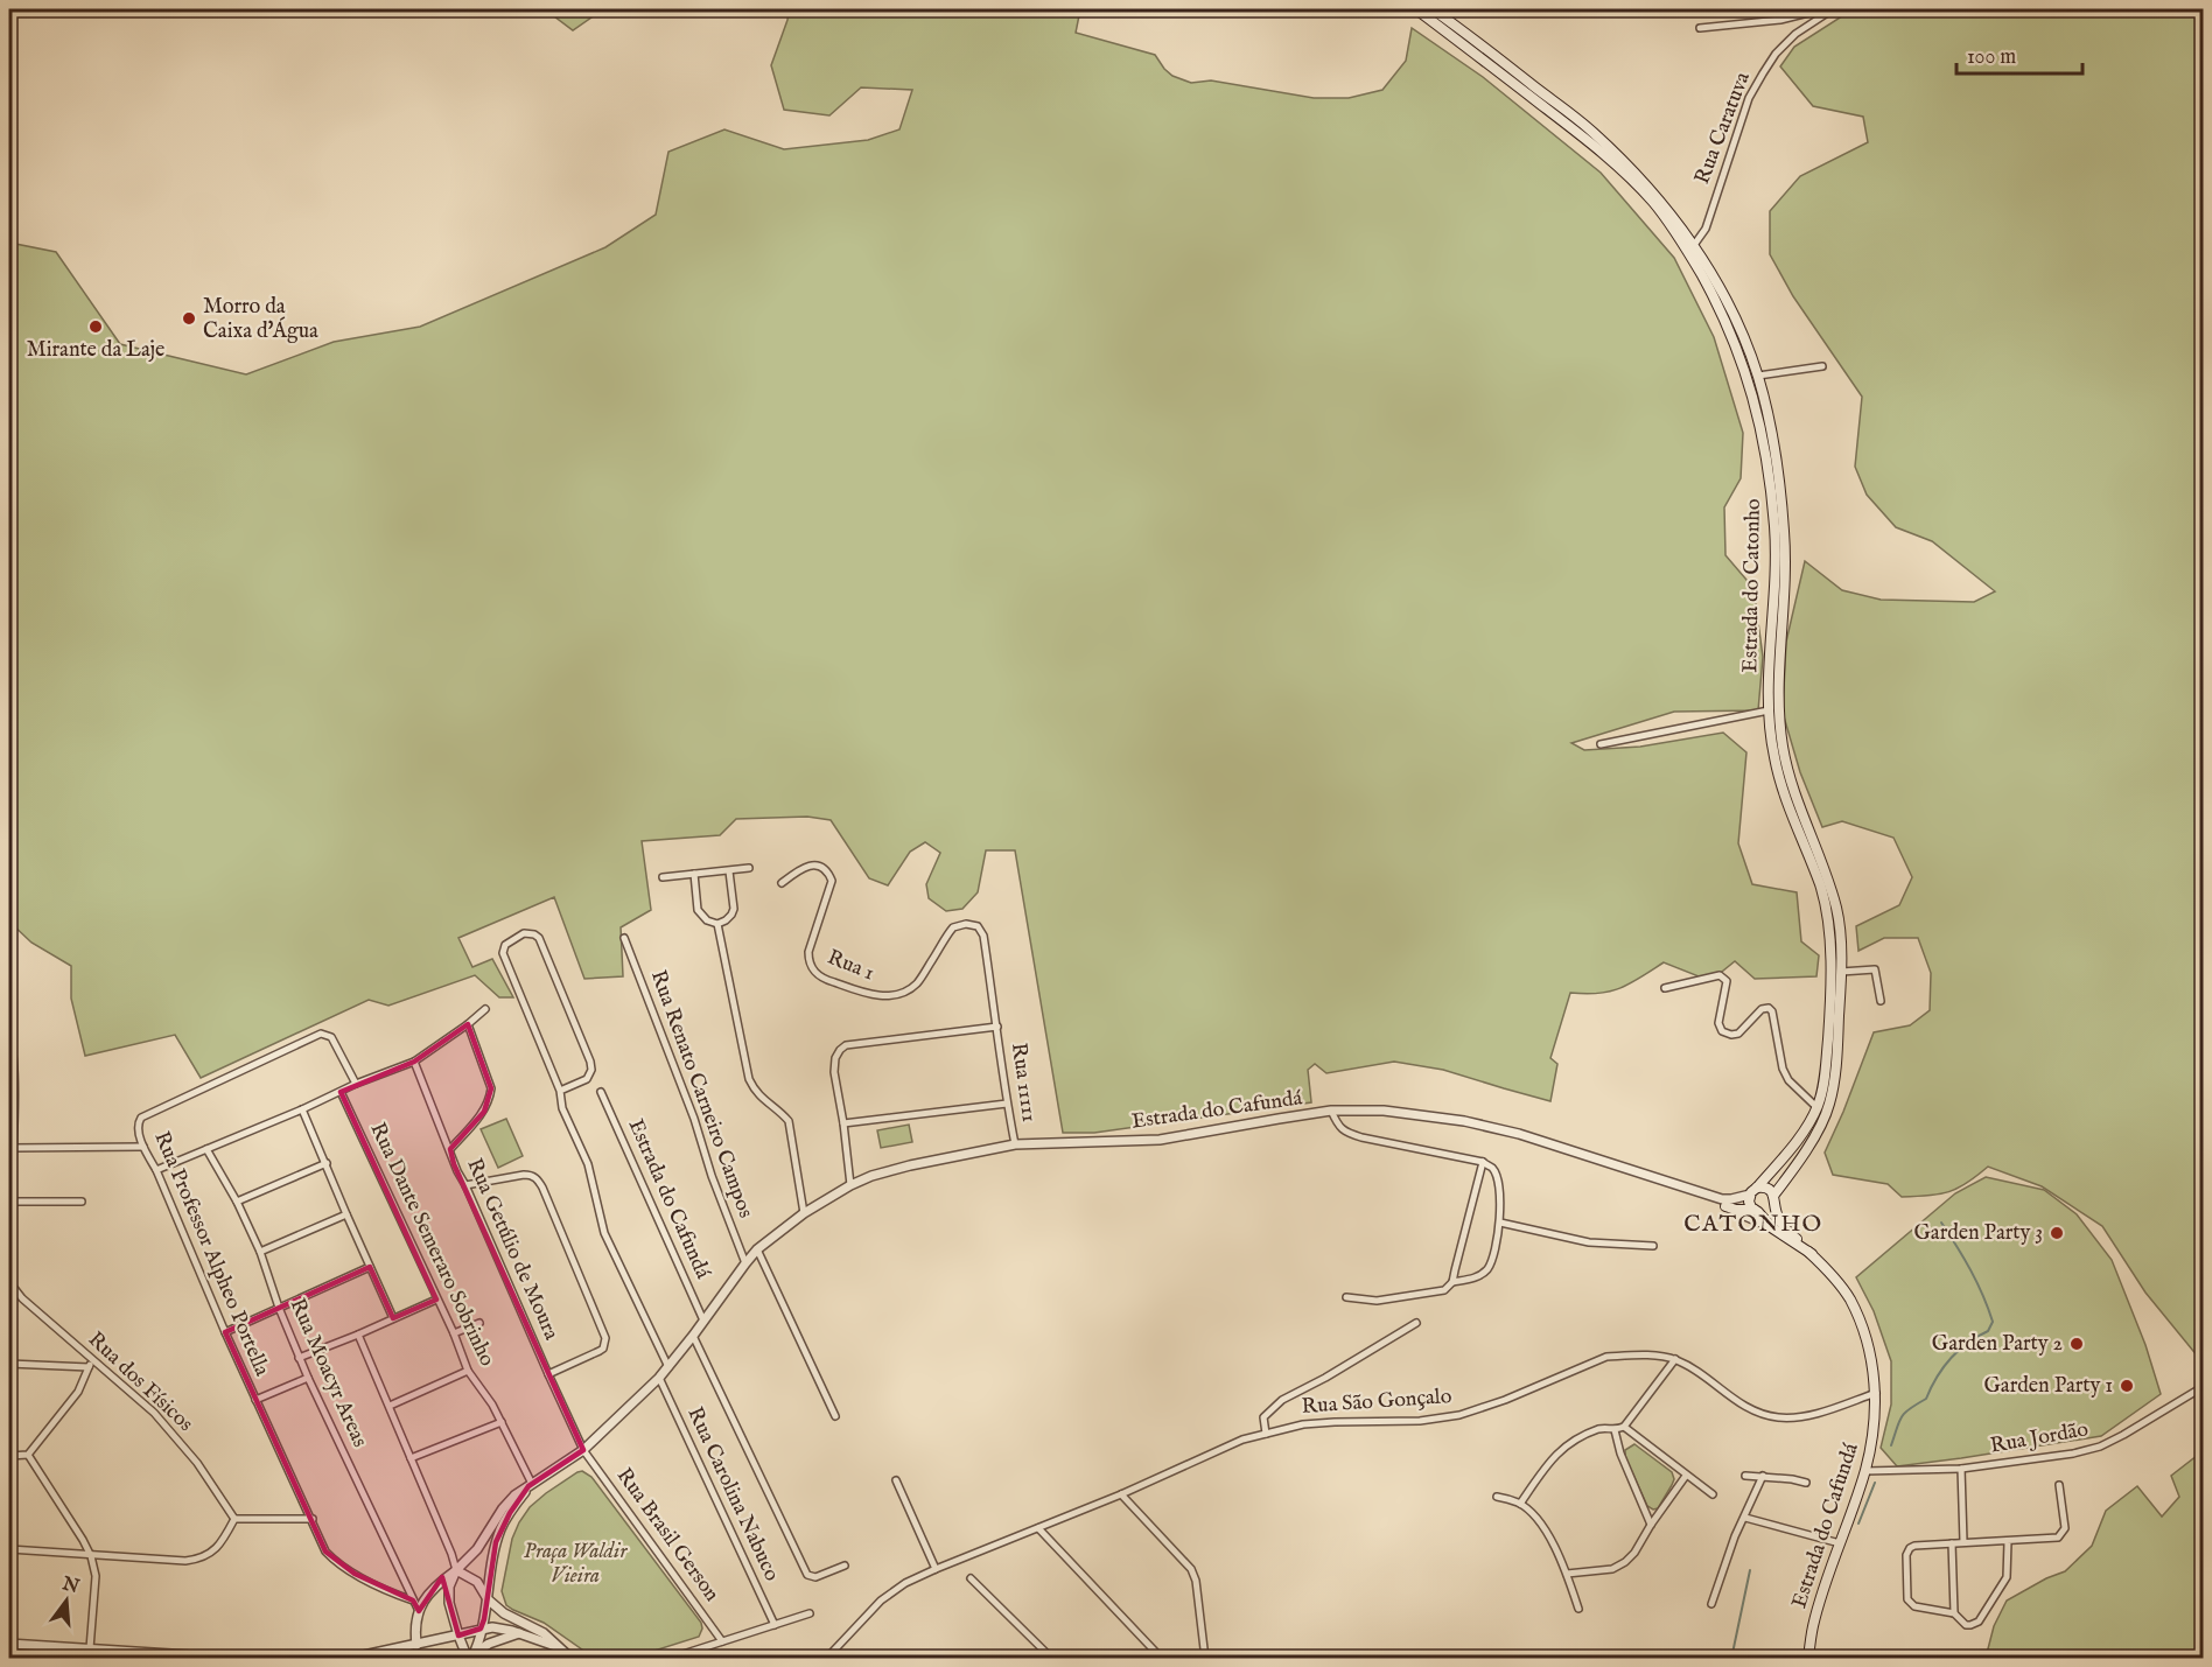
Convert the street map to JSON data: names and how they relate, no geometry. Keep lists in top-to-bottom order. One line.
{"streets":{"main road":["Estrada do Catonho","Estrada do Cafundá"],"street":["Rua Caratuva","Rua 1","Rua 11111","Rua Renato Carneiro Campos","Rua Dante Semeraro Sobrinho","Rua Getúlio de Moura","Rua Professor Alpheo Portella","Rua Moacyr Areas","Rua dos Físicos","Rua São Gonçalo","Rua Jordão","Rua Carolina Nabuco","Rua Brasil Gerson"]},"crossings":[["Rua Caratuva","Estrada do Catonho"],["Estrada do Catonho","Estrada do Cafundá"],["Rua 1","Rua 11111"],["Rua 11111","Estrada do Cafundá"],["Rua Renato Carneiro Campos","Estrada do Cafundá"],["Estrada do Cafundá","Rua Dante Semeraro Sobrinho"],["Estrada do Cafundá","Rua Getúlio de Moura"],["Estrada do Cafundá","Rua Moacyr Areas"],["Estrada do Cafundá","Rua São Gonçalo"],["Estrada do Cafundá","Rua Jordão"],["Estrada do Cafundá","Rua Carolina Nabuco"],["Estrada do Cafundá","Rua Brasil Gerson"],["Rua Getúlio de Moura","Rua Brasil Gerson"],["Rua Professor Alpheo Portella","Rua Moacyr Areas"]],"districts":["CATONHO"],"parks":["Praça Waldir Vieira"],"places":["Morro da Caixa d'Água","Mirante da Laje","Garden Party 3","Garden Party 2","Garden Party 1"],"scale_bar":"100 m","north":"top"}
